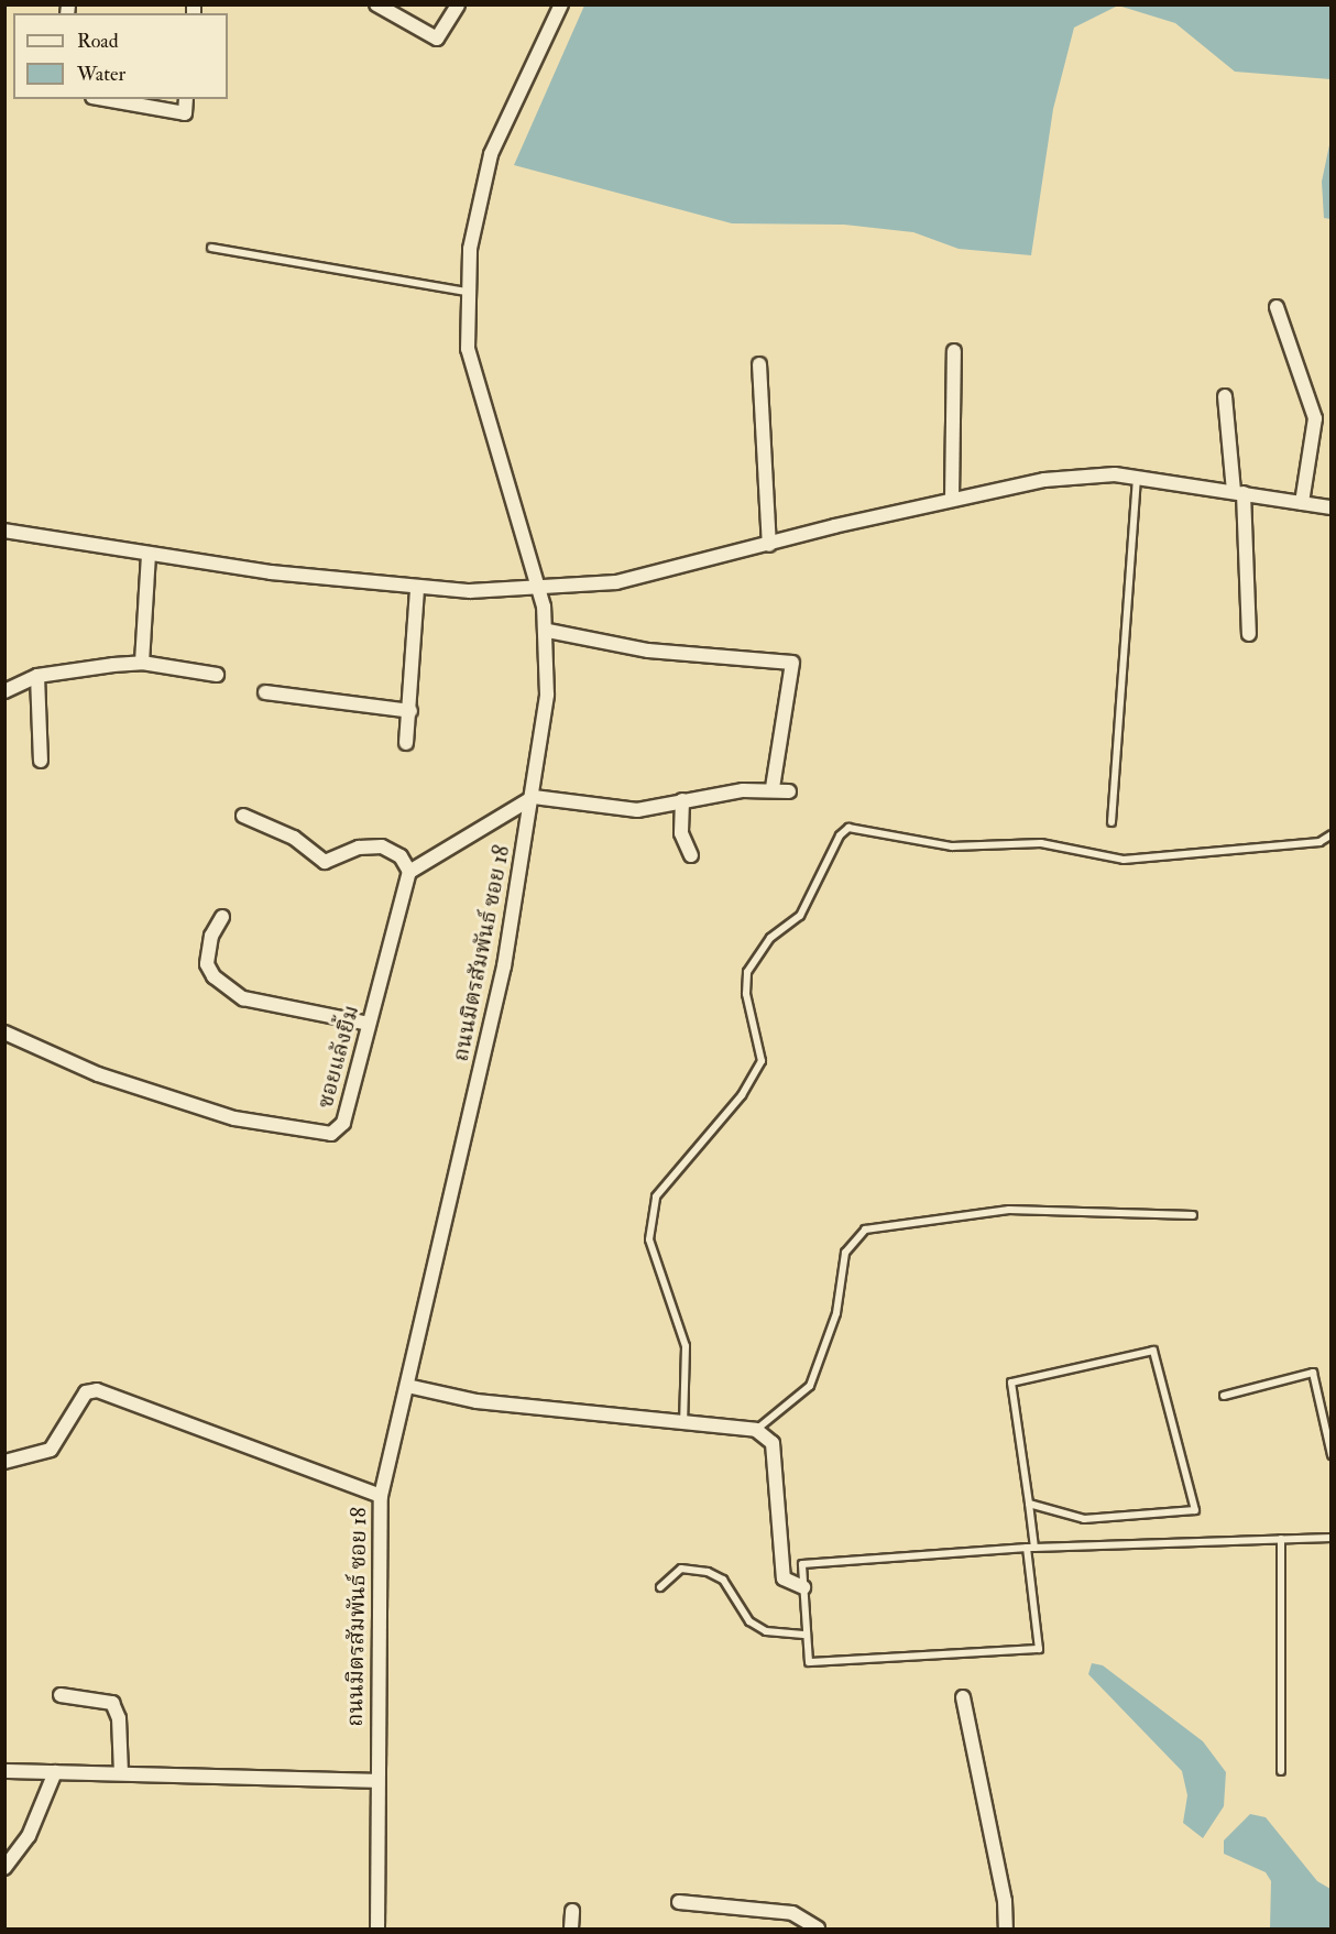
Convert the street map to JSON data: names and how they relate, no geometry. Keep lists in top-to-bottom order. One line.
{"streets":{"street":["ถนนมิตรสัมพันธ์ ซอย 18","ซอยแล้งยิ้ม"]},"legend":["Road","Water"]}
